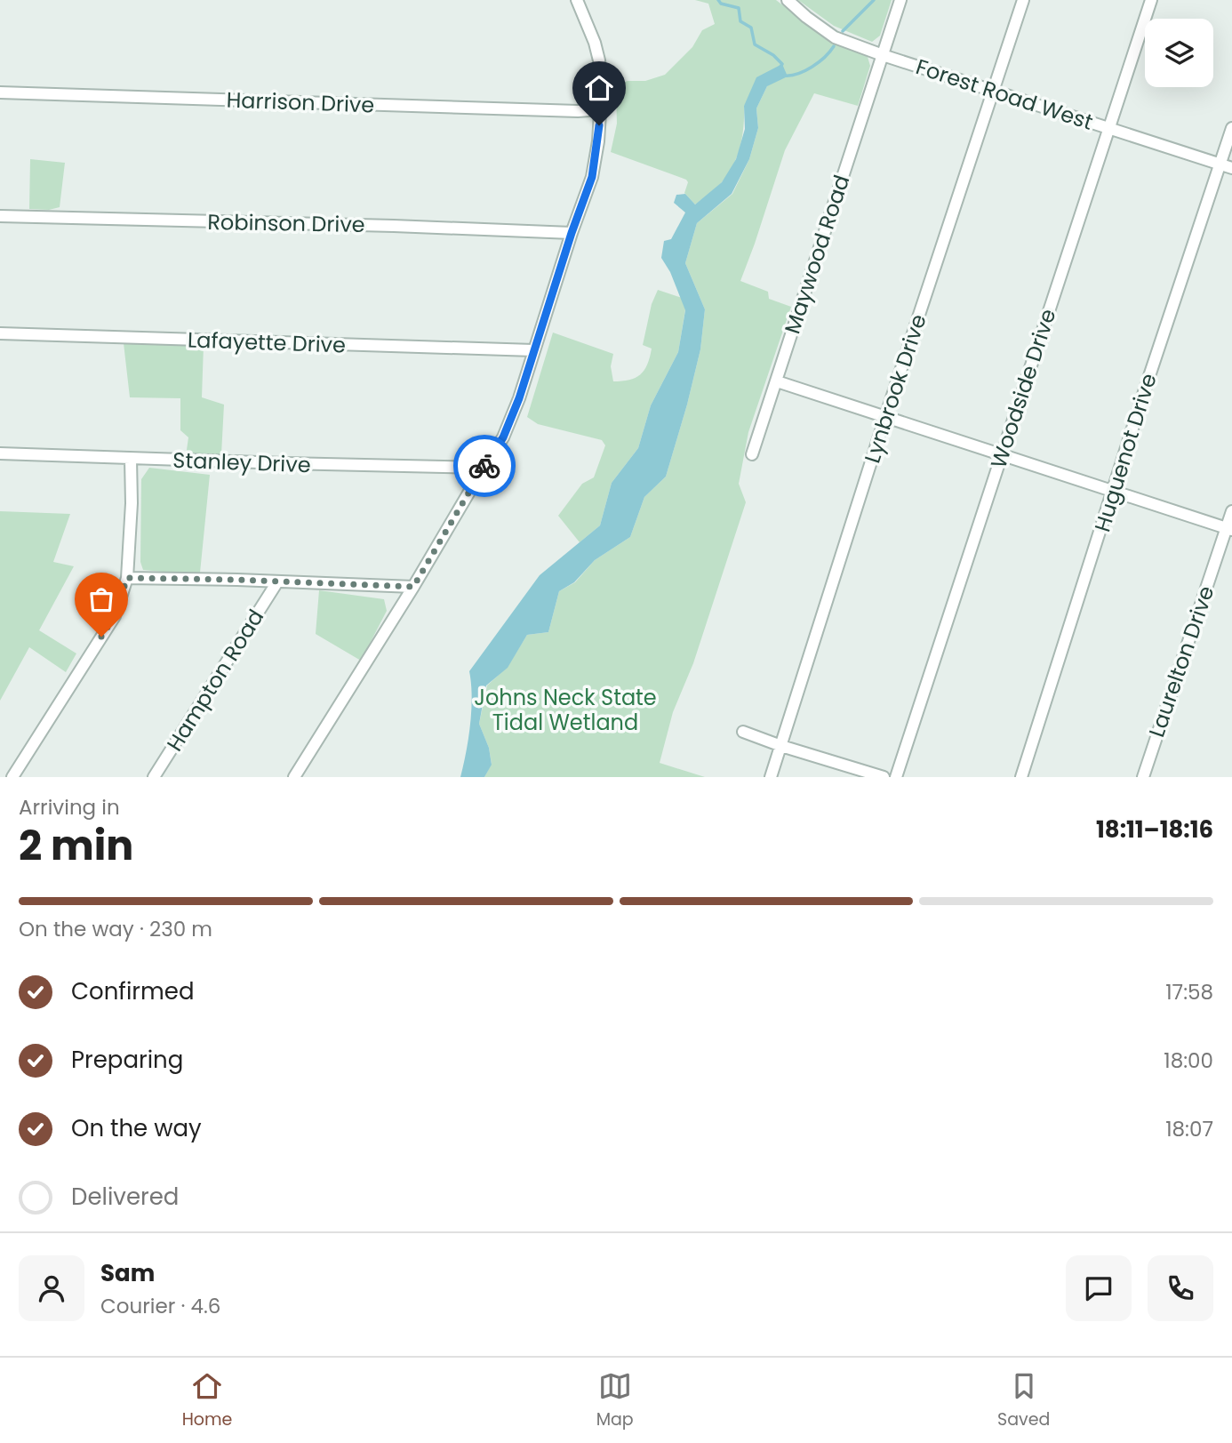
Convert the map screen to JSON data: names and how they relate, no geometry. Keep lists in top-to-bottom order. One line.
{"streets":{"street":["Forest Road West","Harrison Drive","Robinson Drive","Maywood Road","Lafayette Drive","Lynbrook Drive","Woodside Drive","Huguenot Drive","Stanley Drive","Laurelton Drive","Hampton Road"]},"crossings":[["Forest Road West","Maywood Road"],["Forest Road West","Lynbrook Drive"],["Forest Road West","Woodside Drive"],["Forest Road West","Huguenot Drive"]],"parks":["Johns Neck State Tidal Wetland"],"page":{"heading":["2 min","Arriving in","18:11–18:16"],"panel":["Sam","Courier · 4.6"],"bar":"On the way · 230 m","list":[["Confirmed","17:58"],["Preparing","18:00"],["On the way","18:07"],"Delivered"],"tabs":["Home","Map","Saved"]}}
